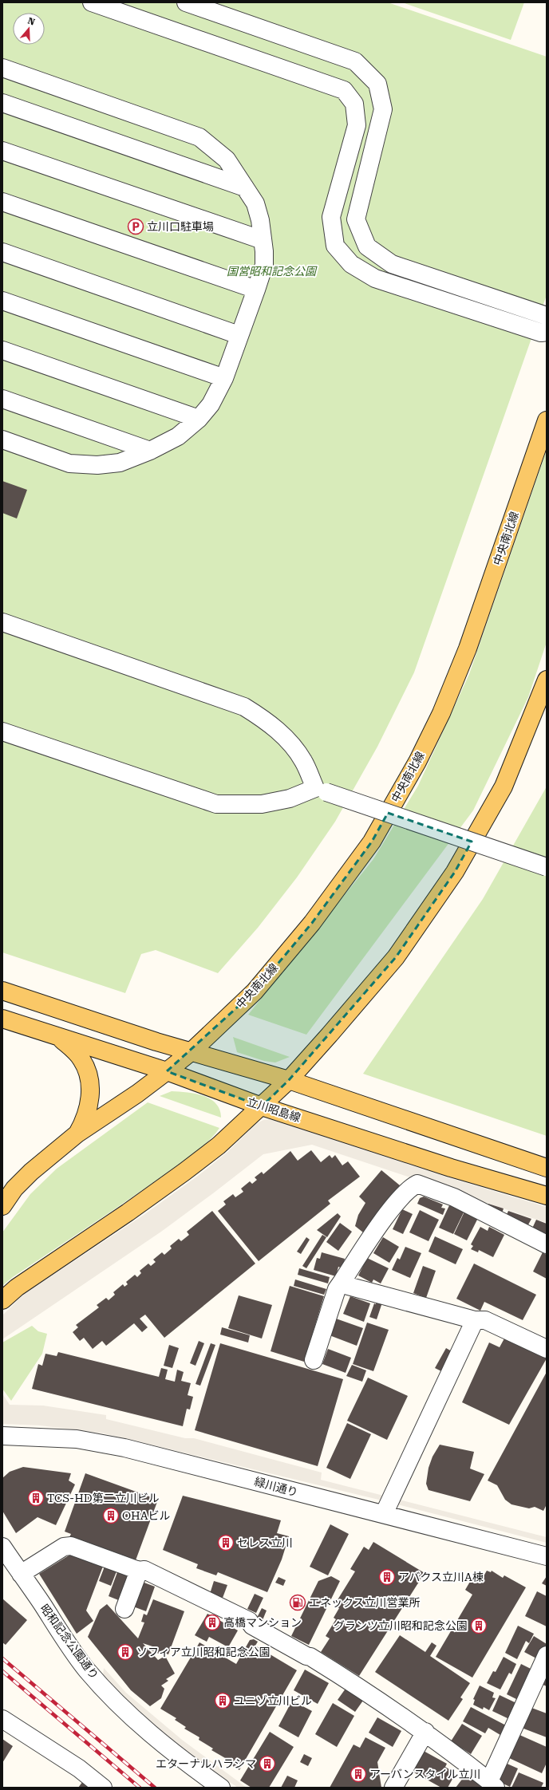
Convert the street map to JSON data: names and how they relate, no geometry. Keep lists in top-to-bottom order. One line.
{"streets":{"main road":["中央南北線","立川昭島線"],"street":["緑川通り","昭和記念公園通り"]},"crossings":[["中央南北線","立川昭島線"]],"parks":["国営昭和記念公園"],"places":{"parking":["立川口駐車場"],"building":["TCS-HD第二立川ビル","OHAビル","セレス立川","アバクス立川A棟","高橋マンション","グランツ立川昭和記念公園","ソフィア立川昭和記念公園","ユニゾ立川ビル","エターナルハラシマ","アーバンスタイル立川"],"fuel station":["エネックス立川営業所"]},"north":"top"}
